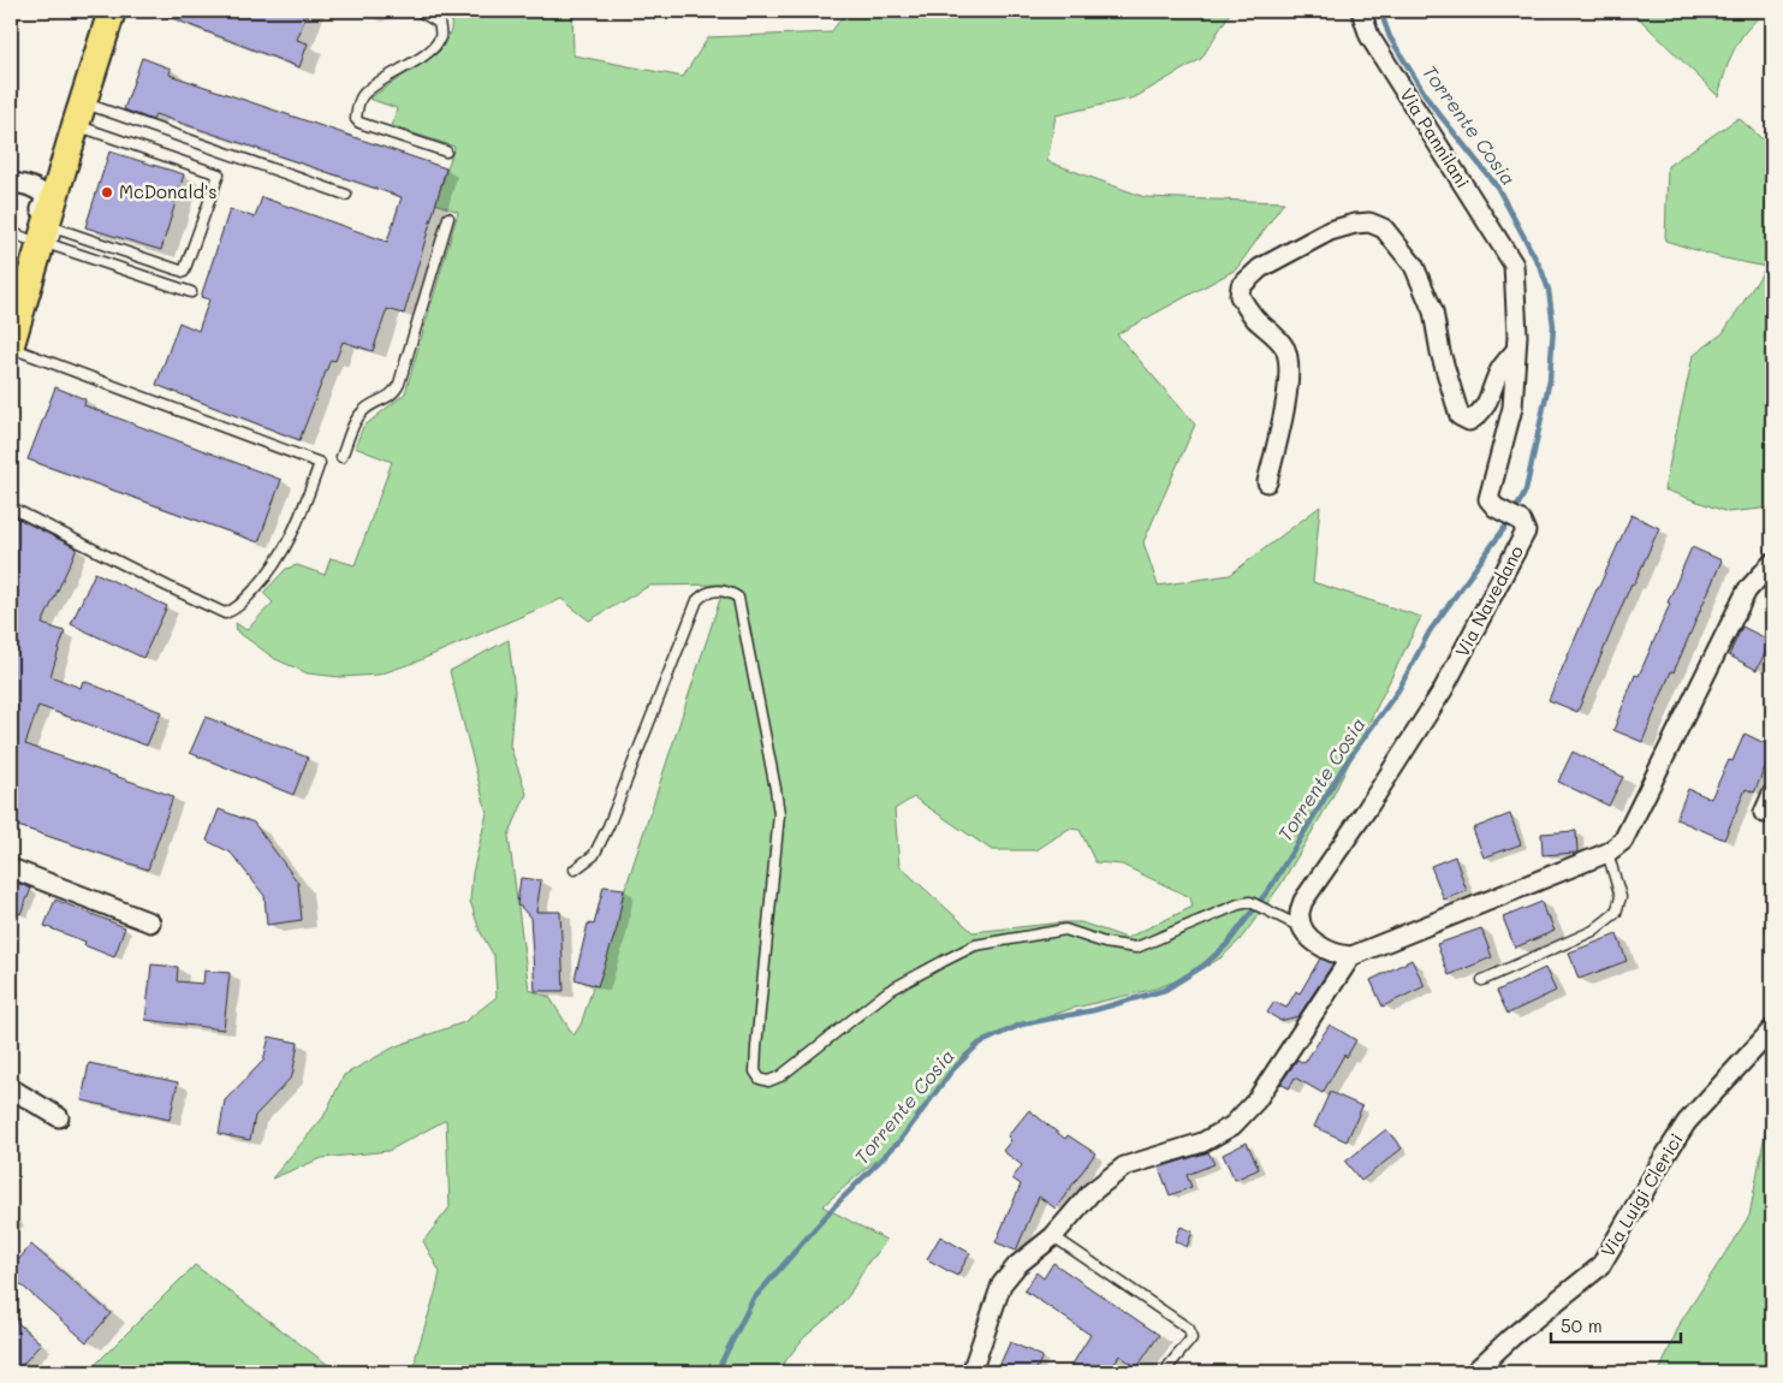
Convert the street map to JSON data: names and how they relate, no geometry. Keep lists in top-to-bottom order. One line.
{"streets":{"street":["Via Pannilani","Via Navedano","Via Luigi Clerici"]},"crossings":[["Via Pannilani","Via Navedano"]],"water":["Torrente Cosia"],"places":["McDonald's"],"scale_bar":"50 m"}
